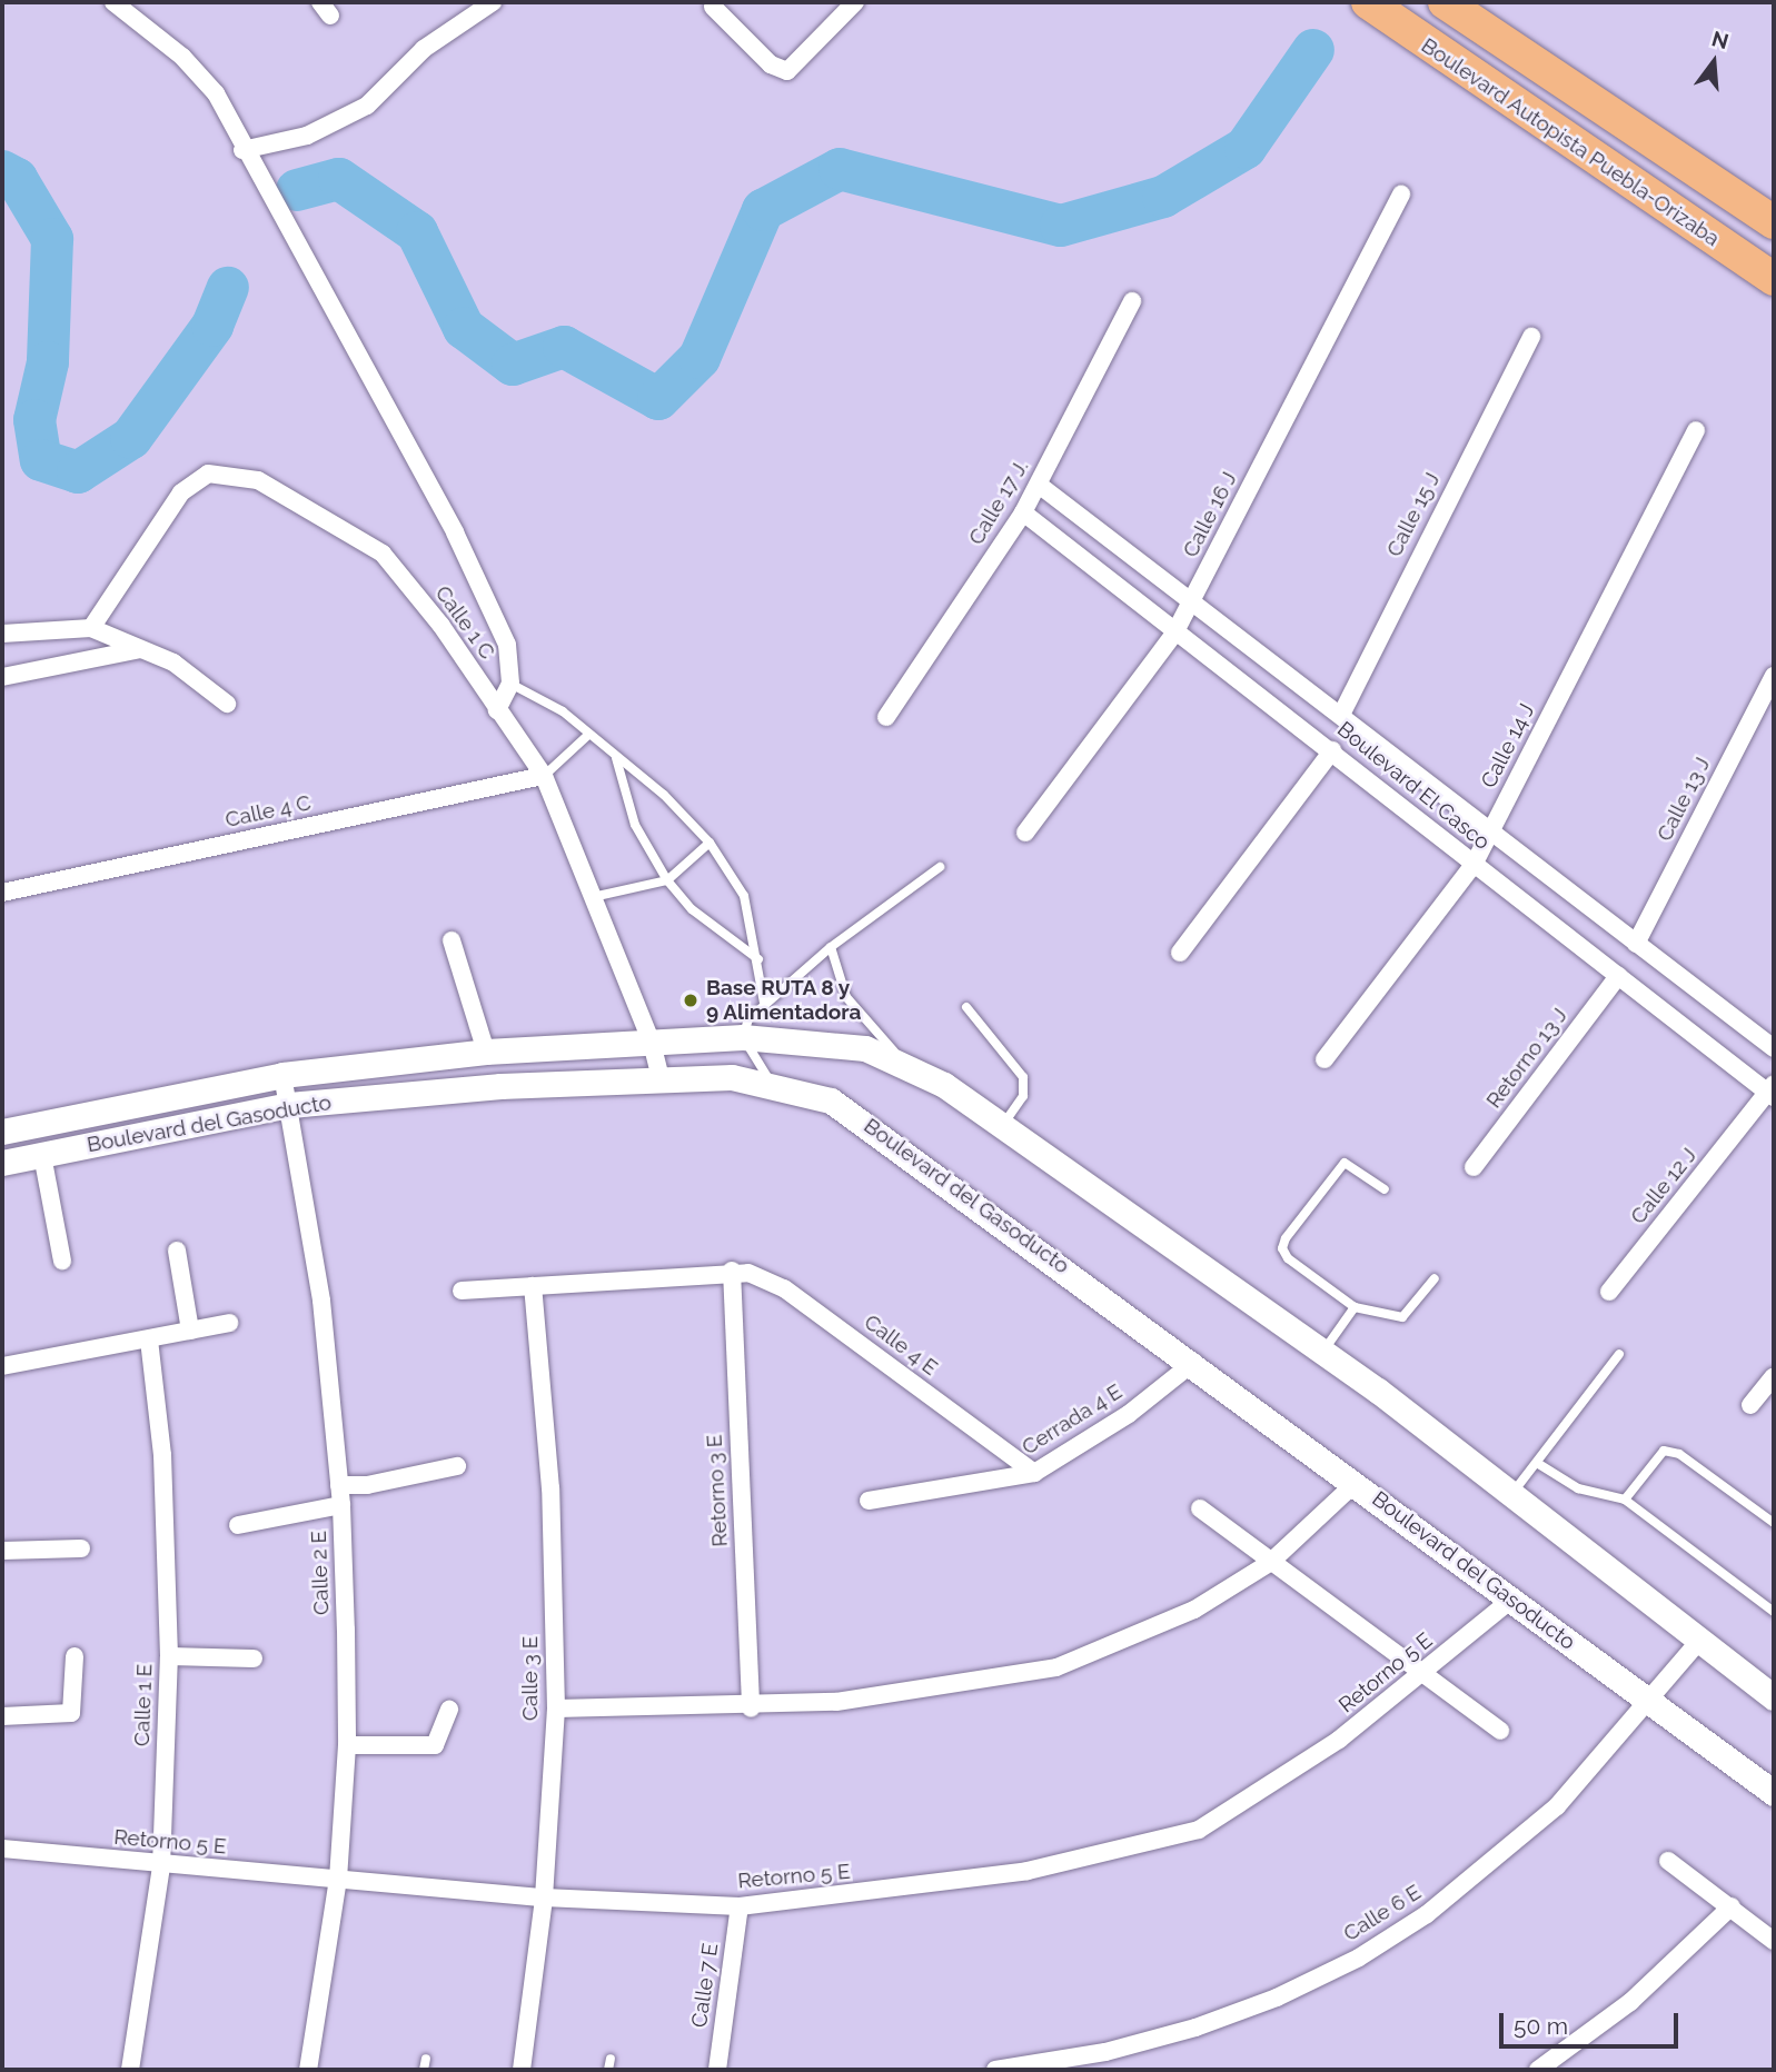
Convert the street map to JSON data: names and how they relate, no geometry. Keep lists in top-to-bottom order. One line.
{"streets":{"highway":["Boulevard Autopista Puebla-Orizaba"],"street":["Calle 17 J.","Calle 16 J","Calle 15 J","Calle 1 C","Calle 14 J","Boulevard El Casco","Calle 13 J","Calle 4 C","Retorno 13 J","Boulevard del Gasoducto","Calle 12 J","Calle 4 E","Cerrada 4 E","Retorno 3 E","Calle 2 E","Retorno 5 E","Calle 3 E","Calle 1 E","Calle 6 E","Calle 7 E"]},"crossings":[["Calle 17 J.","Boulevard El Casco"],["Calle 16 J","Boulevard El Casco"],["Calle 15 J","Boulevard El Casco"],["Calle 1 C","Calle 4 C"],["Calle 1 C","Boulevard del Gasoducto"],["Calle 14 J","Boulevard El Casco"],["Boulevard El Casco","Calle 13 J"],["Boulevard El Casco","Retorno 13 J"],["Boulevard El Casco","Calle 12 J"],["Boulevard del Gasoducto","Cerrada 4 E"],["Boulevard del Gasoducto","Calle 2 E"],["Boulevard del Gasoducto","Retorno 5 E"],["Boulevard del Gasoducto","Calle 6 E"],["Calle 4 E","Cerrada 4 E"],["Calle 4 E","Retorno 3 E"],["Calle 2 E","Retorno 5 E"],["Retorno 5 E","Calle 3 E"],["Retorno 5 E","Calle 1 E"],["Retorno 5 E","Calle 7 E"]],"places":["Base RUTA 8 y 9 Alimentadora"],"scale_bar":"50 m","north":"top"}
